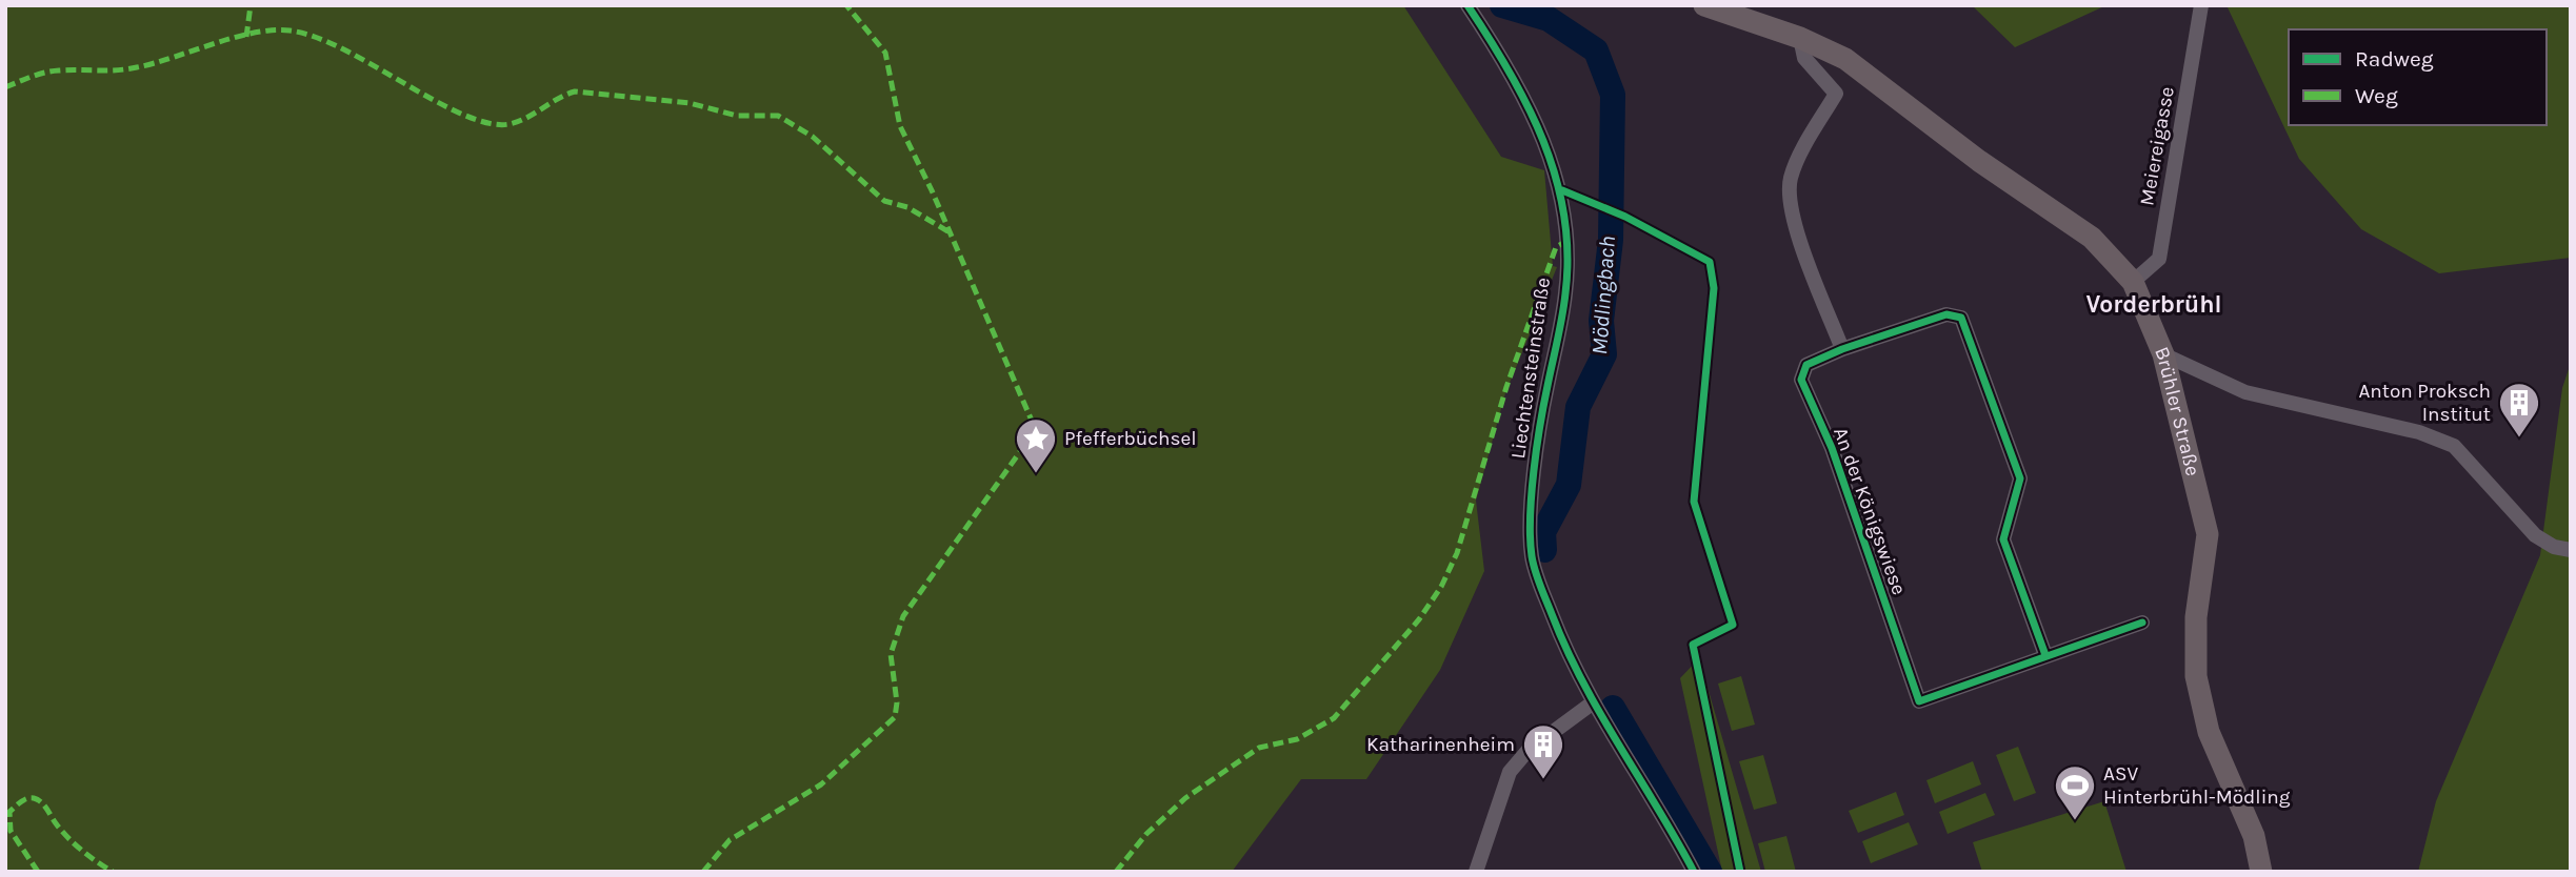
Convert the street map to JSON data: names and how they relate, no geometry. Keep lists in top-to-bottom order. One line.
{"streets":{"main road":["Brühler Straße"],"street":["Meiereigasse","Liechtensteinstraße","An der Königswiese"]},"crossings":[["Meiereigasse","Brühler Straße"]],"districts":["Vorderbrühl"],"water":["Mödlingbach"],"places":{"building":["Anton Proksch Institut","Katharinenheim"],"place":["Pfefferbüchsel"],"sports":["ASV Hinterbrühl-Mödling"]},"legend":["Radweg","Weg"]}
